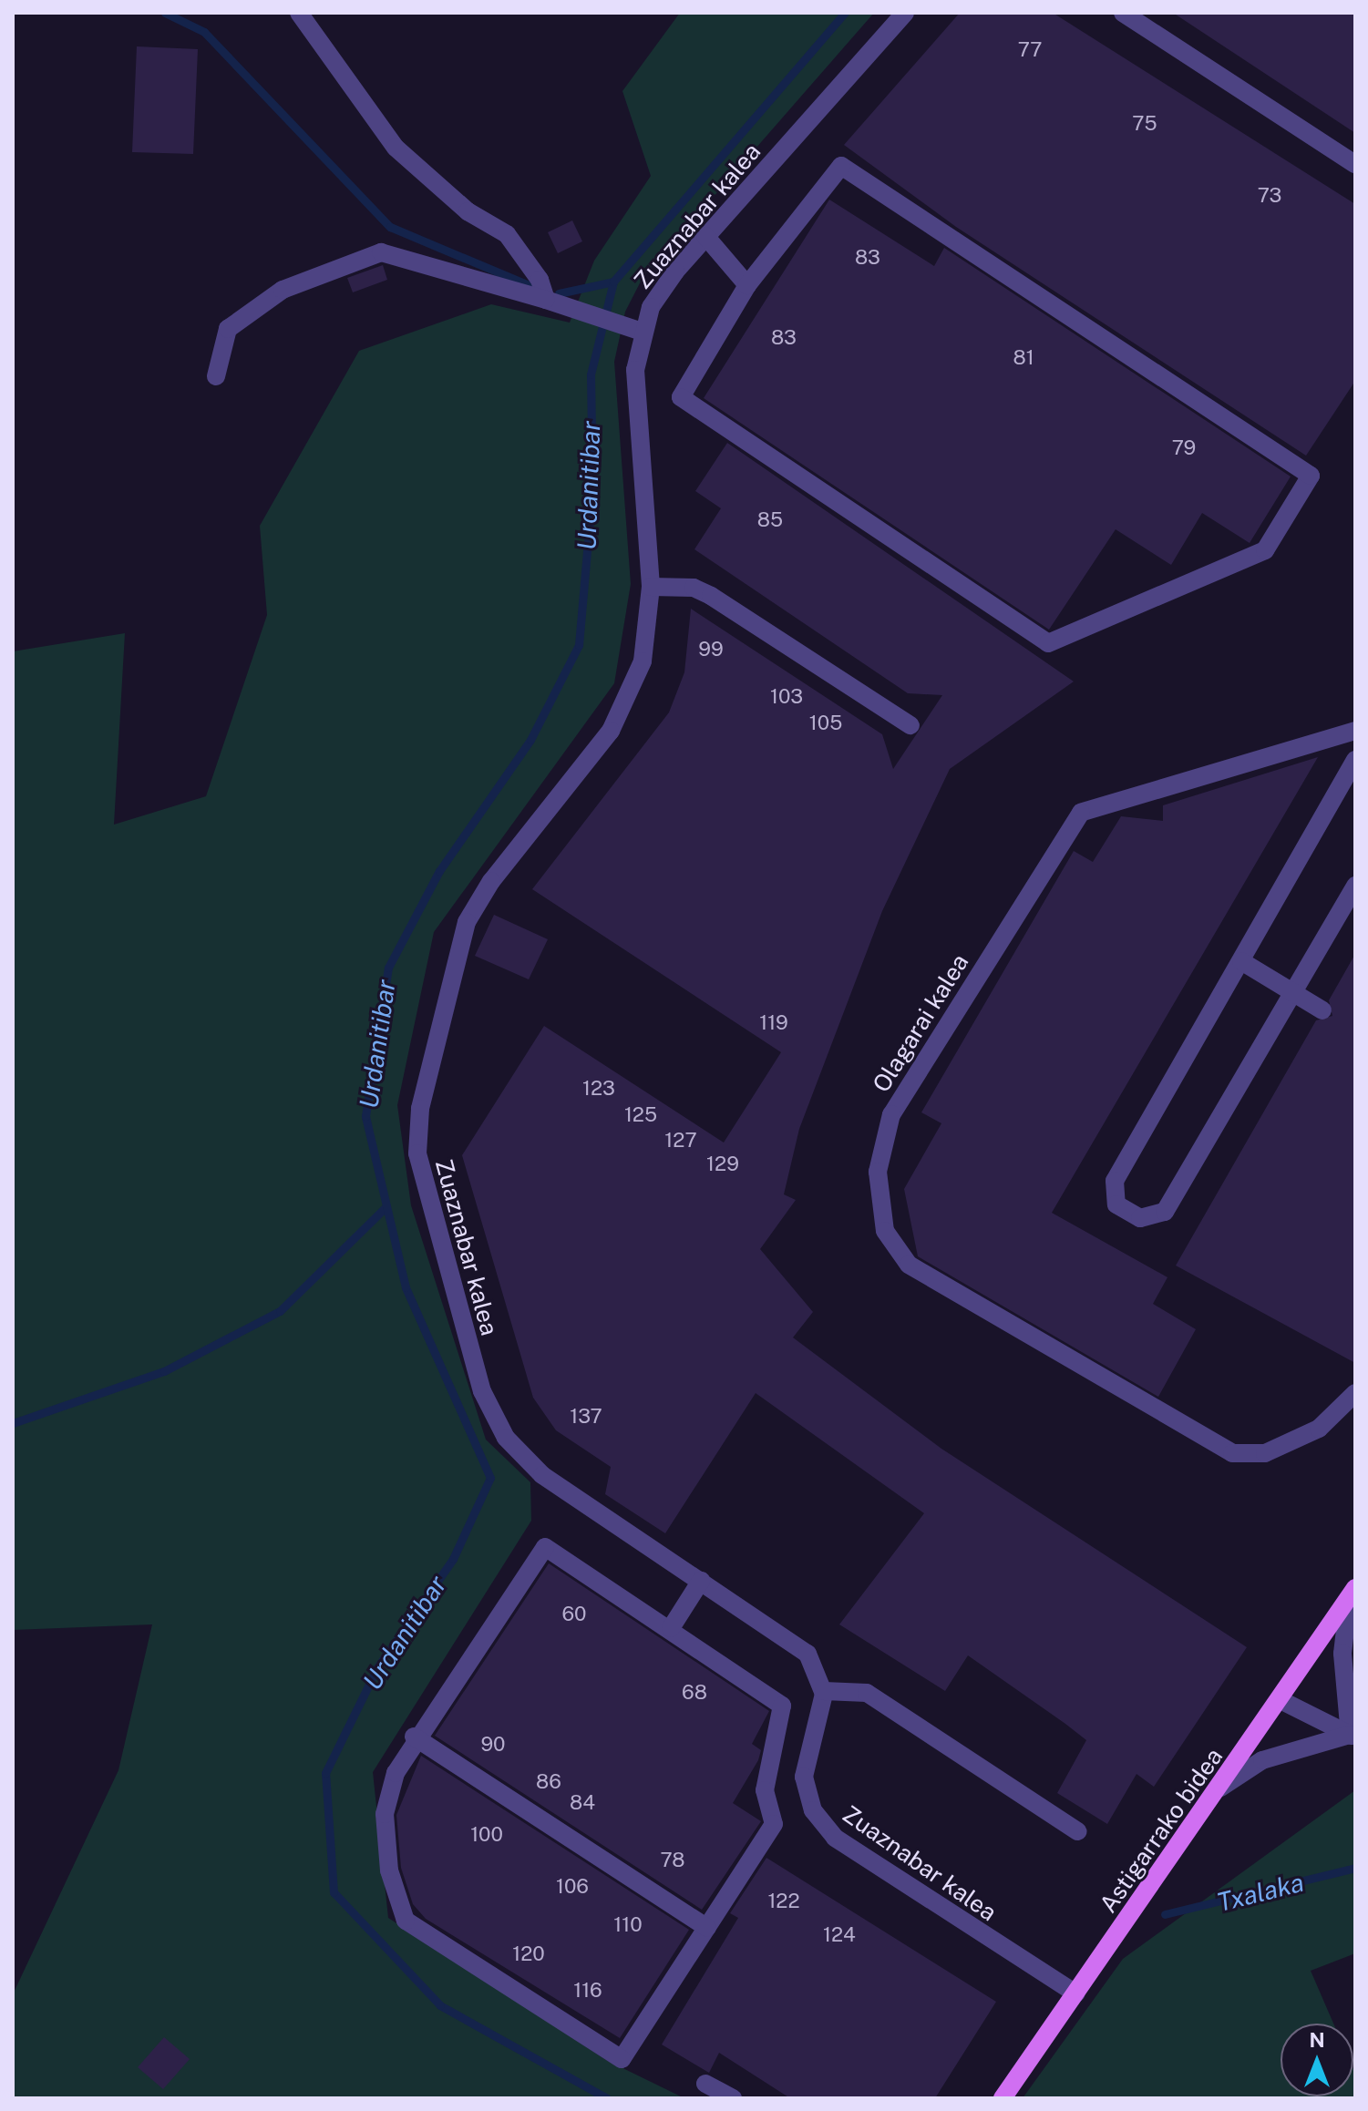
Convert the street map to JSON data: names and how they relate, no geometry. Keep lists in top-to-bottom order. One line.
{"streets":{"main road":["Astigarrako bidea"],"street":["Zuaznabar kalea","Olagarai kalea"]},"crossings":[["Zuaznabar kalea","Astigarrako bidea"]],"water":["Urdanitibar","Txalaka"],"house_numbers":["77","75","73","83","83","81","79","85","99","103","105","119","123","125","127","129","137","60","68","90","86","84","100","78","106","122","110","124","120","116"],"north":"top"}
